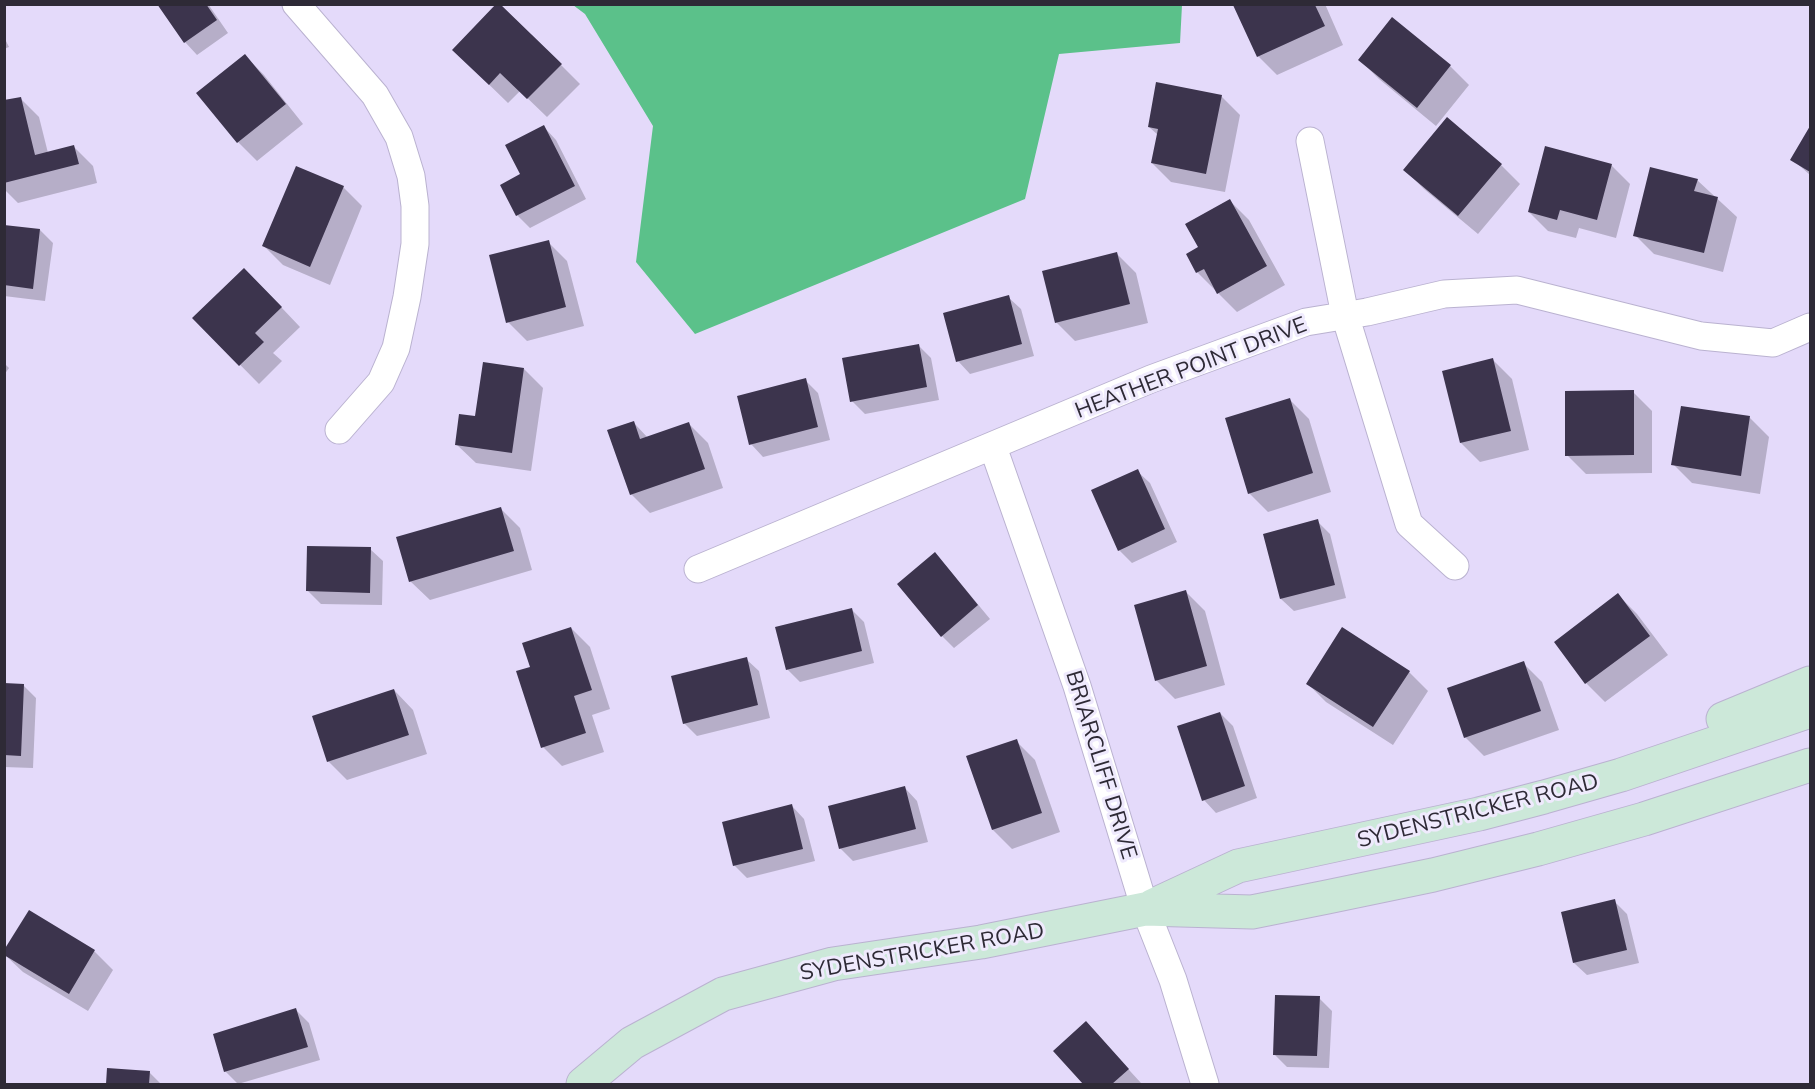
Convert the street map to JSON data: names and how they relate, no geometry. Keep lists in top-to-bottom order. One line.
{"streets":{"main road":["SYDENSTRICKER ROAD"],"street":["HEATHER POINT DRIVE","BRIARCLIFF DRIVE"]},"crossings":[["HEATHER POINT DRIVE","BRIARCLIFF DRIVE"],["BRIARCLIFF DRIVE","SYDENSTRICKER ROAD"]]}
